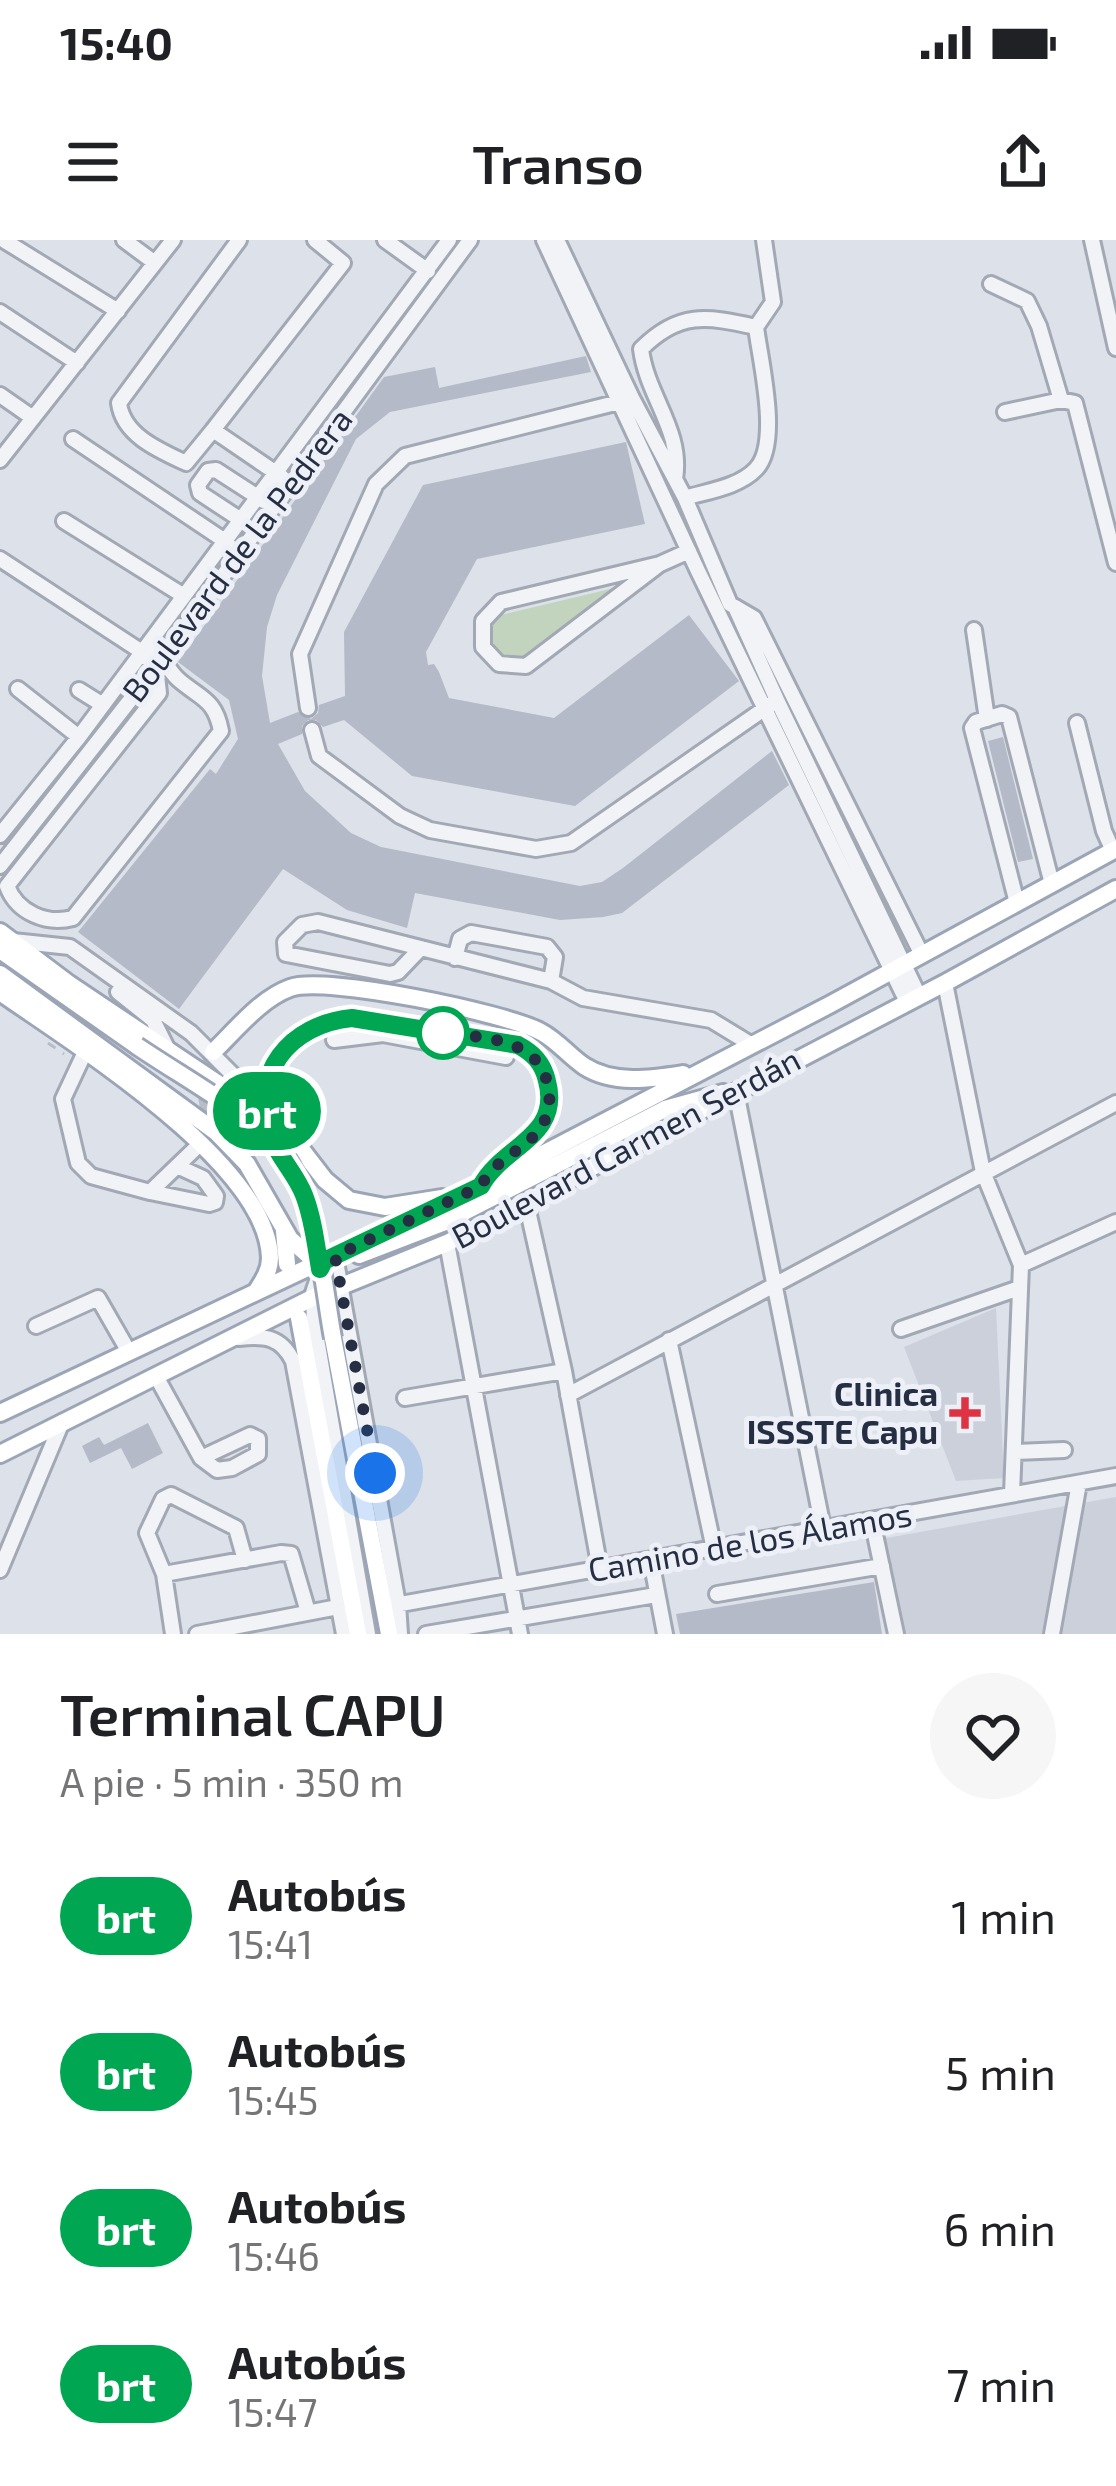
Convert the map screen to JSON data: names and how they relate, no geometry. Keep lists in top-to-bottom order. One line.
{"streets":{"main road":["Boulevard Carmen Serdán"],"street":["Boulevard de la Pedrera","Camino de los Álamos"]},"places":{"health":["Clinica ISSSTE Capu"]},"lines":["bus line brt"],"page":{"status":"15:40","header":"Transo","on_map":"brt","heading":["Terminal CAPU","A pie · 5 min · 350 m"],"list":[{"mark":"brt","name":"Autobús","note":"15:41","value":"1 min"},{"mark":"brt","name":"Autobús","note":"15:45","value":"5 min"},{"mark":"brt","name":"Autobús","note":"15:46","value":"6 min"},{"mark":"brt","name":"Autobús","note":"15:47","value":"7 min"}]}}
